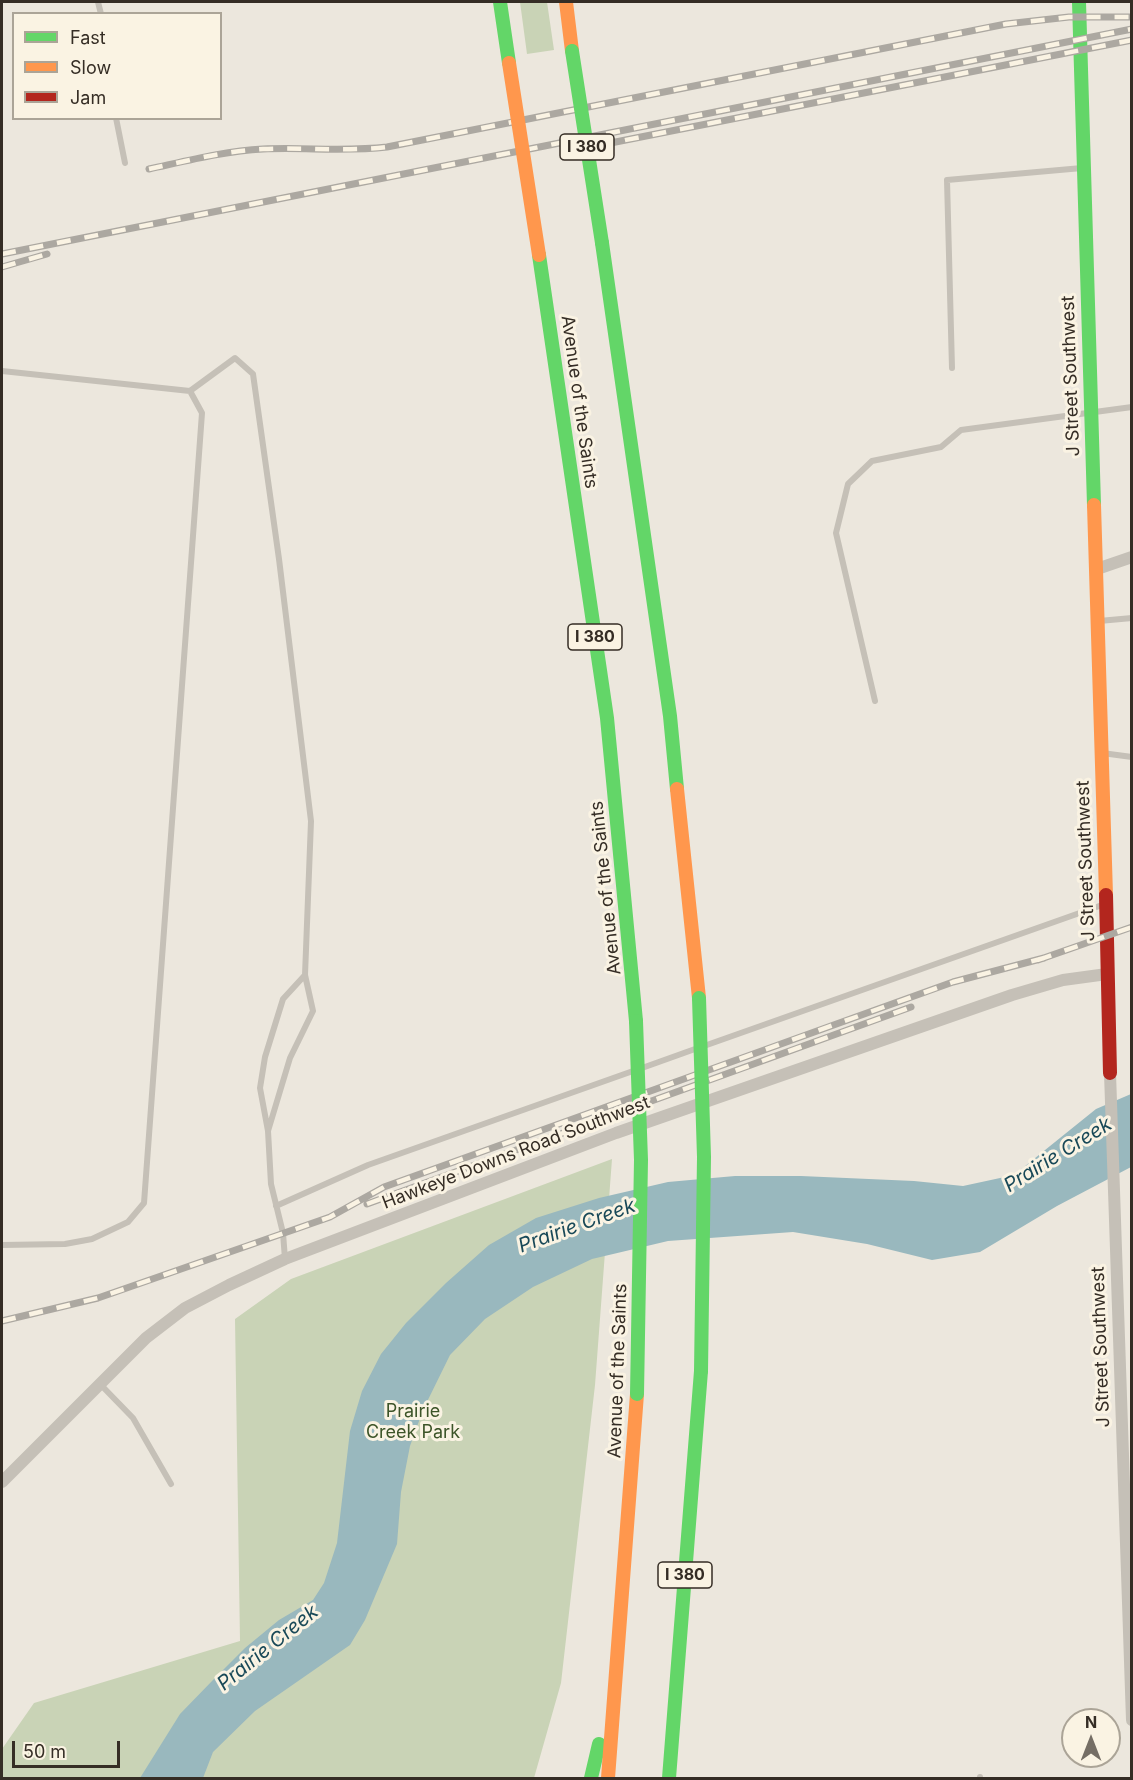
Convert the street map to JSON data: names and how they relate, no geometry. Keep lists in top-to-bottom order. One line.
{"streets":{"main road":["I 380","J Street Southwest","Avenue of the Saints"],"street":["Hawkeye Downs Road Southwest"]},"crossings":[["J Street Southwest","Hawkeye Downs Road Southwest"]],"water":["Prairie Creek"],"parks":["Prairie Creek Park"],"legend":["Fast","Slow","Jam"],"scale_bar":"50 m","north":"top"}
